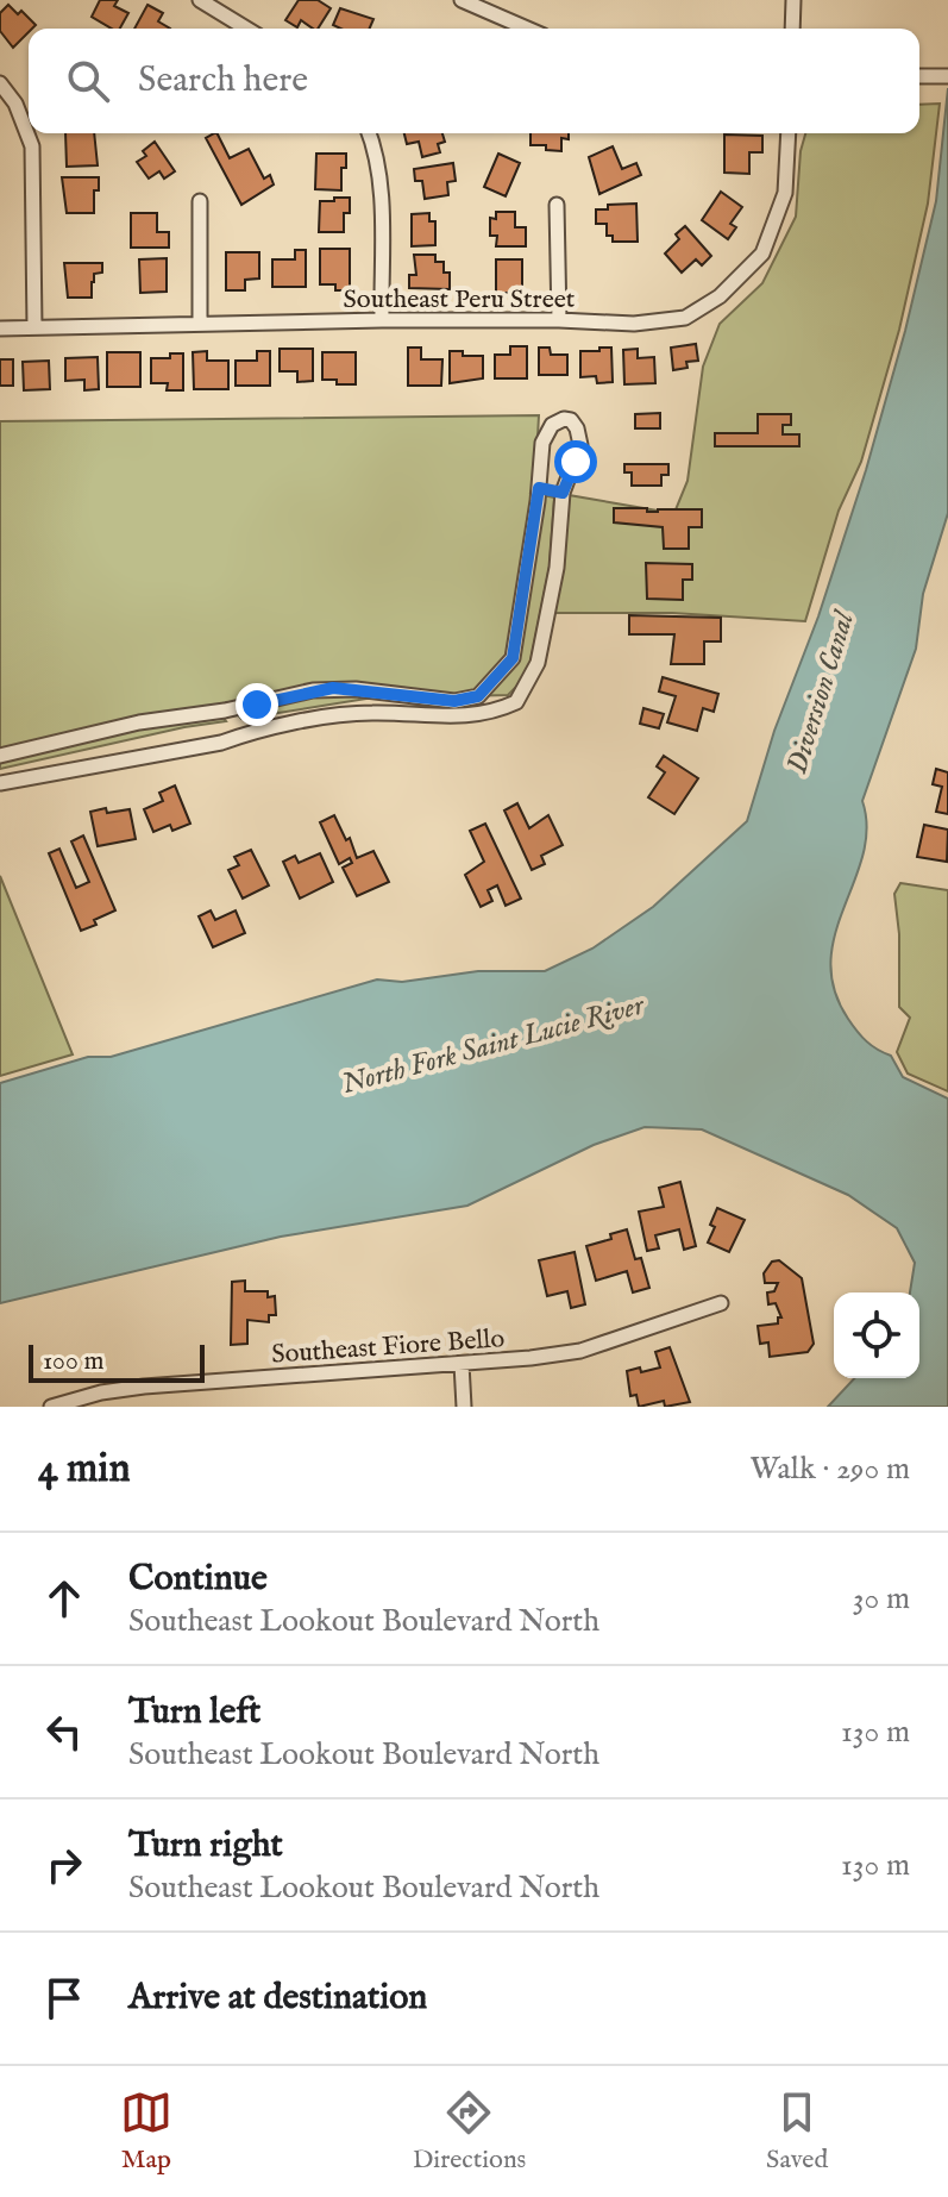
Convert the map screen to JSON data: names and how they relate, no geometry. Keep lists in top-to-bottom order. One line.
{"streets":{"street":["Southeast Peru Street","Southeast Fiore Bello"]},"water":["Diversion Canal","North Fork Saint Lucie River"],"scale_bar":"100 m","page":{"search":"Search here","scale":"100 m","heading":["4 min","Walk · 290 m"],"list":[["Continue","Southeast Lookout Boulevard North","30 m"],["Turn left","Southeast Lookout Boulevard North","130 m"],["Turn right","Southeast Lookout Boulevard North","130 m"],"Arrive at destination"],"nav":["Map","Directions","Saved"]}}
